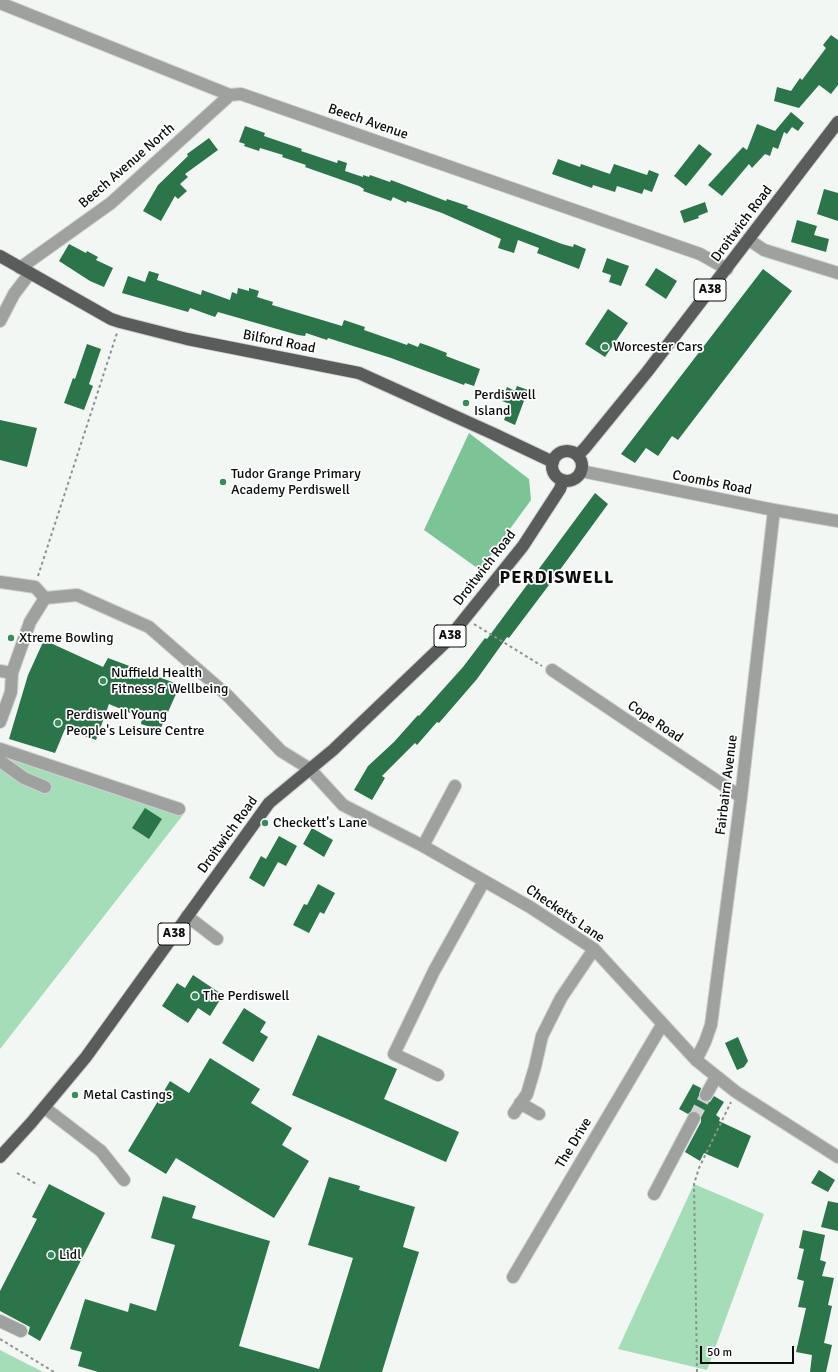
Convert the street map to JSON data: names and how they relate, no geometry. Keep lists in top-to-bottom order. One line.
{"streets":{"main road":["Droitwich Road","A38","Bilford Road"],"street":["Beech Avenue","Beech Avenue North","Coombs Road","Cope Road","Fairbairn Avenue","Checketts Lane","The Drive"]},"crossings":[["Beech Avenue","Beech Avenue North"],["Beech Avenue","Droitwich Road"],["Beech Avenue North","Bilford Road"],["Droitwich Road","Bilford Road"],["Droitwich Road","Coombs Road"],["Droitwich Road","Checketts Lane"],["Bilford Road","Coombs Road"],["Coombs Road","Fairbairn Avenue"],["Cope Road","Fairbairn Avenue"],["Fairbairn Avenue","Checketts Lane"],["Checketts Lane","The Drive"]],"districts":["PERDISWELL"],"places":["Worcester Cars","Perdiswell Island","Tudor Grange Primary Academy Perdiswell","Xtreme Bowling","Nuffield Health Fitness & Wellbeing","Perdiswell Young People's Leisure Centre","Checkett's Lane","The Perdiswell","Metal Castings","Lidl"],"scale_bar":"50 m"}
